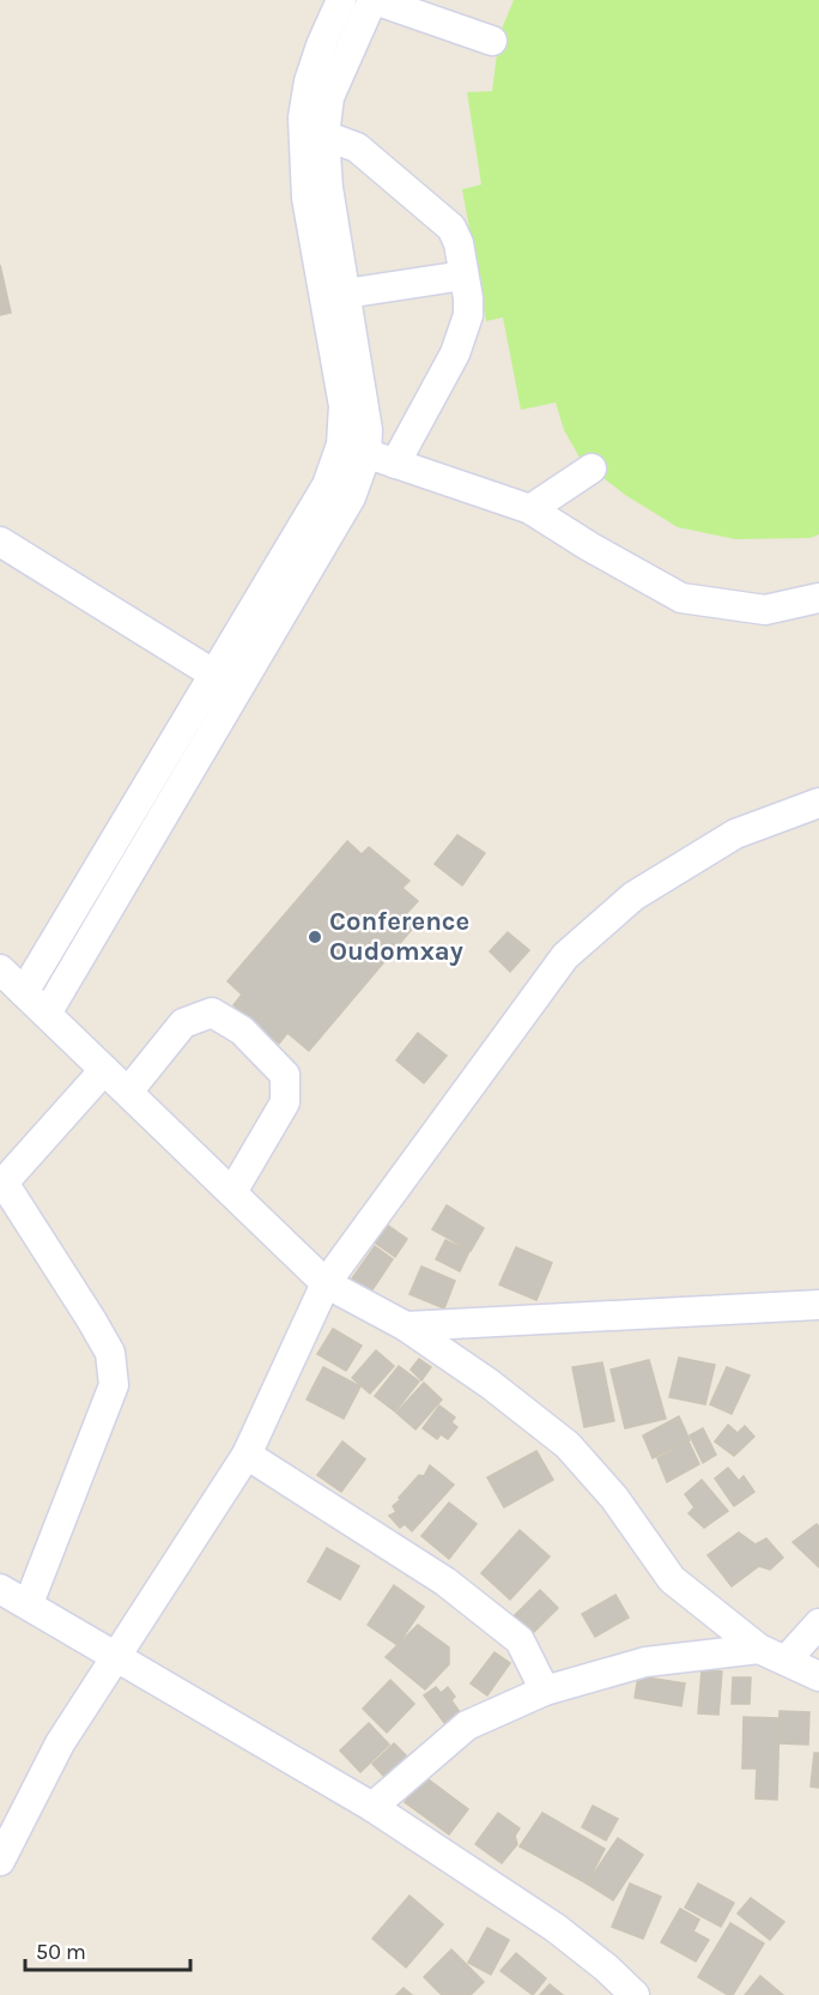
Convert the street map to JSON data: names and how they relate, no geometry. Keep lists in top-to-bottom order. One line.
{"places":["Conference Oudomxay"],"scale_bar":"50 m"}
